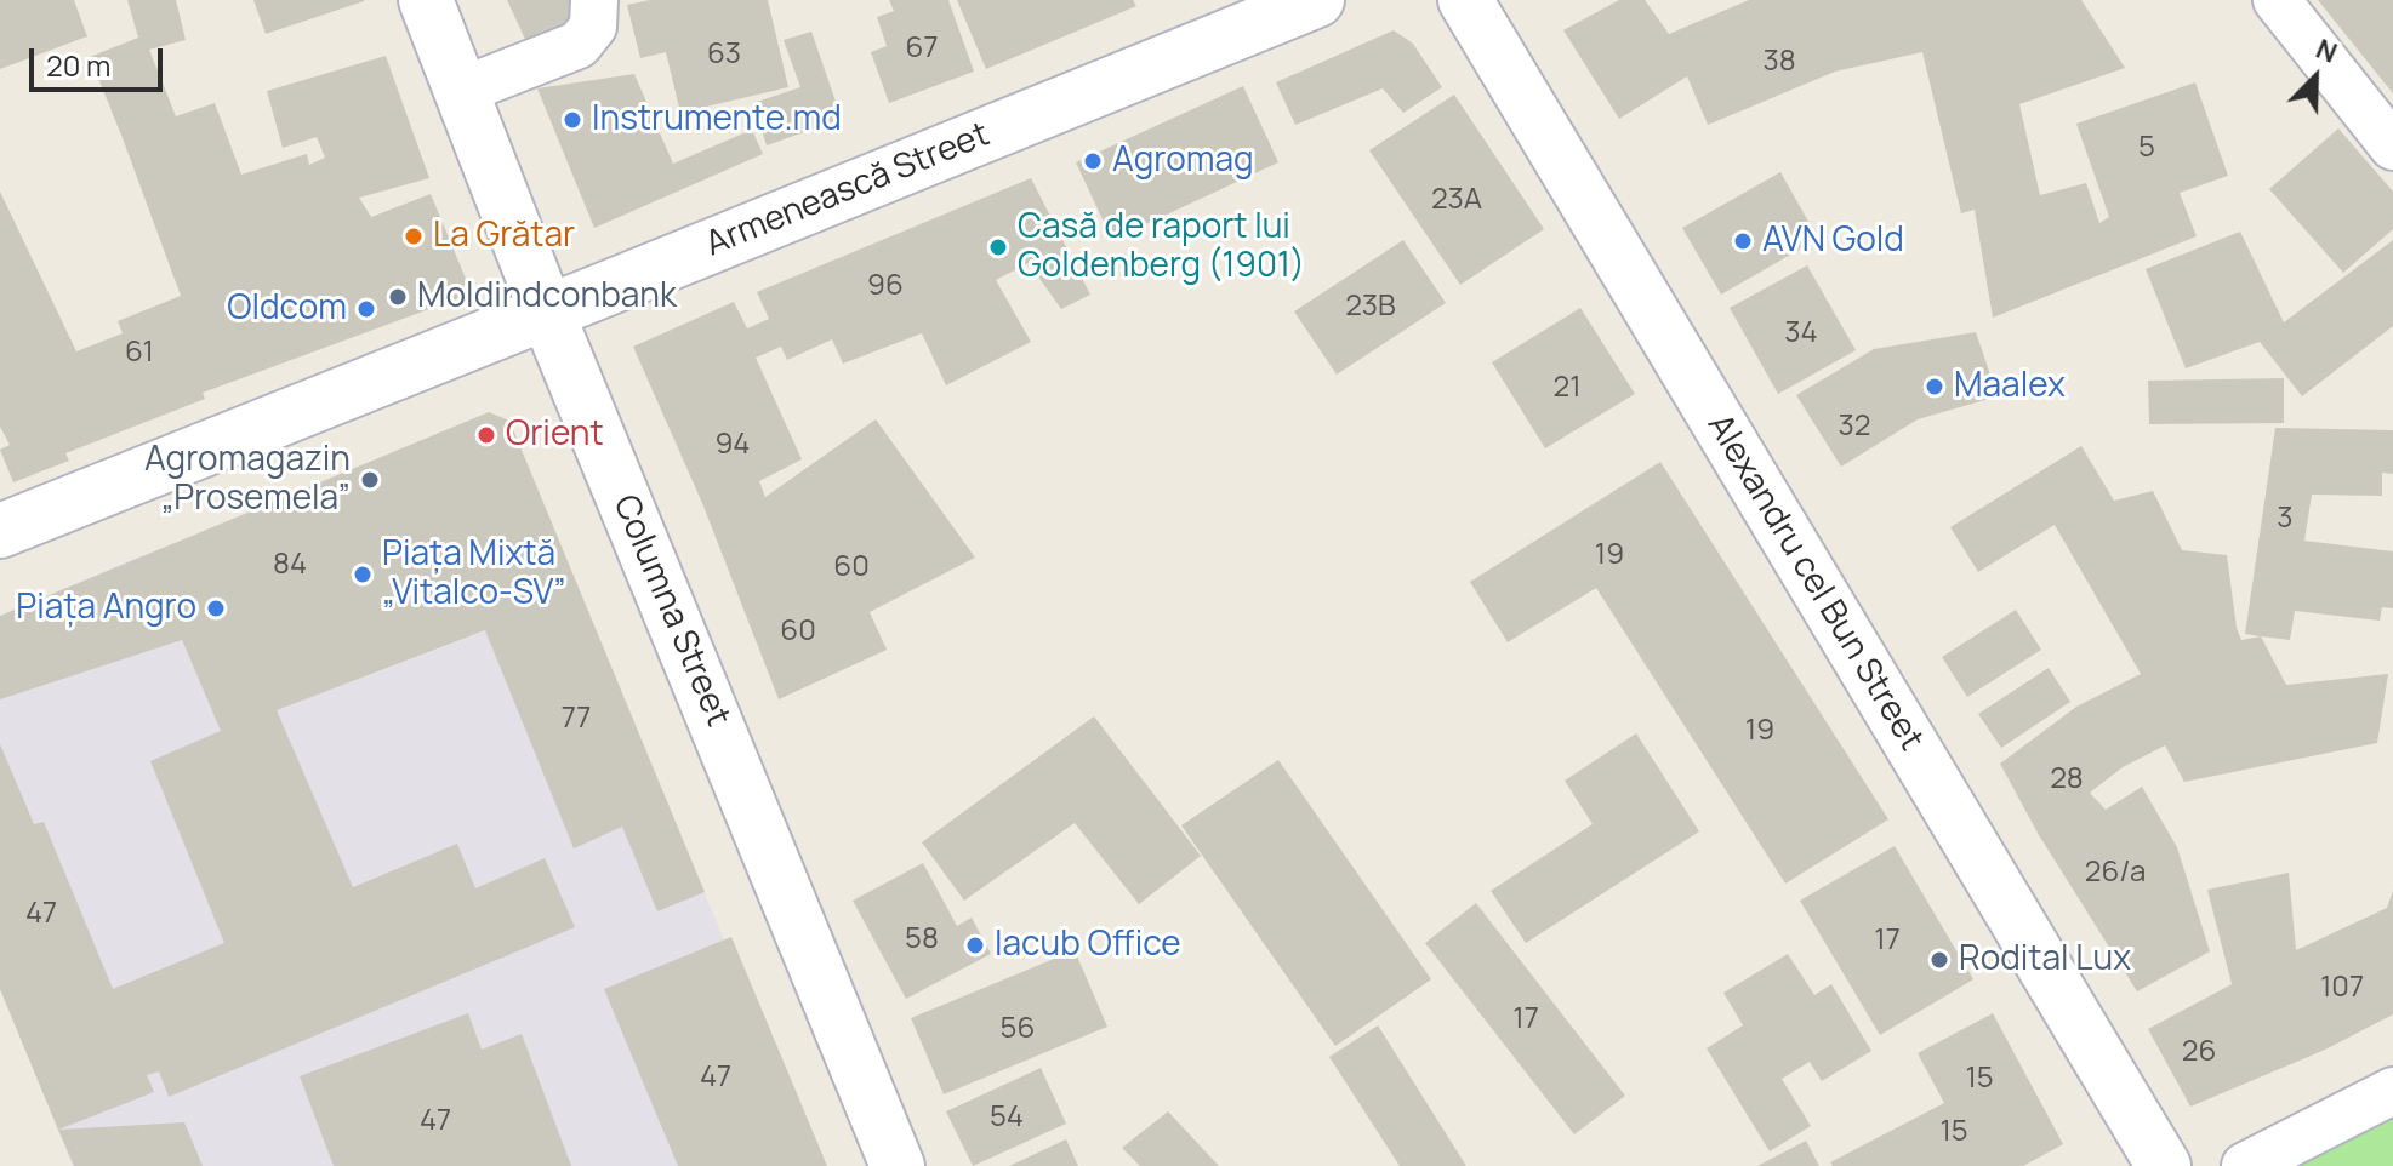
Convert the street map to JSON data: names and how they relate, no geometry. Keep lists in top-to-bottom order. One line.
{"streets":{"main road":["Armenească Street","Alexandru cel Bun Street","Columna Street"]},"crossings":[["Armenească Street","Columna Street"]],"places":["Instrumente.md","Agromag","La Grătar","AVN Gold","Casă de raport lui Goldenberg (1901)","Moldindconbank","Oldcom","Maalex","Orient","Agromagazin „Prosemela”","Piața Mixtă „Vitalco-SV”","Piața Angro","Iacub Office","Rodital Lux"],"house_numbers":["67","63","38","5","23A","96","23B","34","61","21","32","94","3","19","84","60","60","77","19","28","26/a","47","58","17","107","17","56","26","47","15","54","47","15"],"scale_bar":"20 m","north":"top right"}
